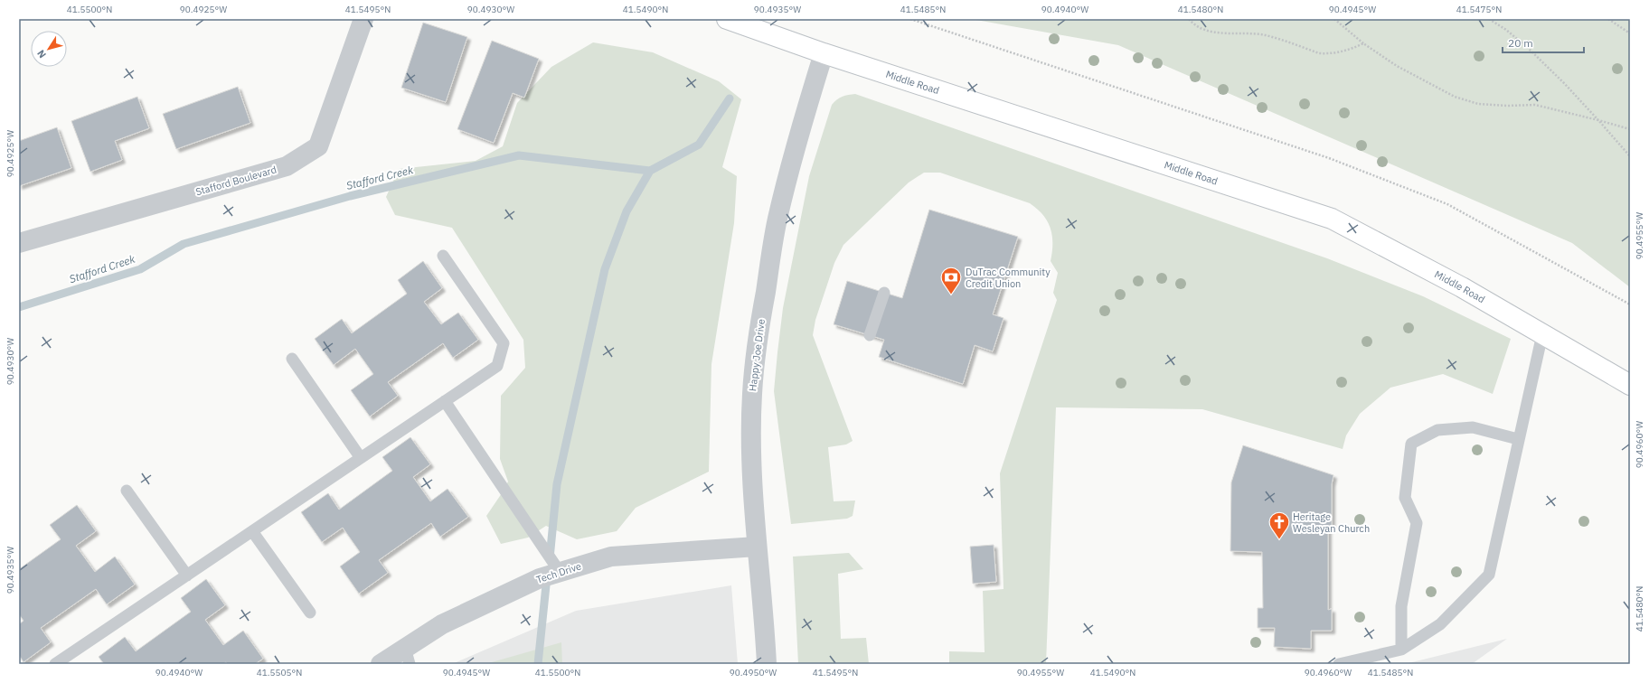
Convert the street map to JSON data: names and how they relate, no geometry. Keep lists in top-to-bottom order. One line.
{"streets":{"main road":["Middle Road"],"street":["Stafford Boulevard","Happy Joe Drive","Tech Drive"]},"crossings":[["Middle Road","Happy Joe Drive"],["Happy Joe Drive","Tech Drive"]],"water":["Stafford Creek"],"places":{"bank":["DuTrac Community Credit Union"],"church":["Heritage Wesleyan Church"]},"scale_bar":"20 m","north":"bottom left","coordinates":["41.5500°N","90.4925°W","41.5495°N","90.4930°W","41.5490°N","90.4935°W","41.5485°N","90.4940°W","41.5480°N","90.4945°W","41.5475°N","90.4955°W","90.4960°W","41.5505°N","90.4950°W"]}
